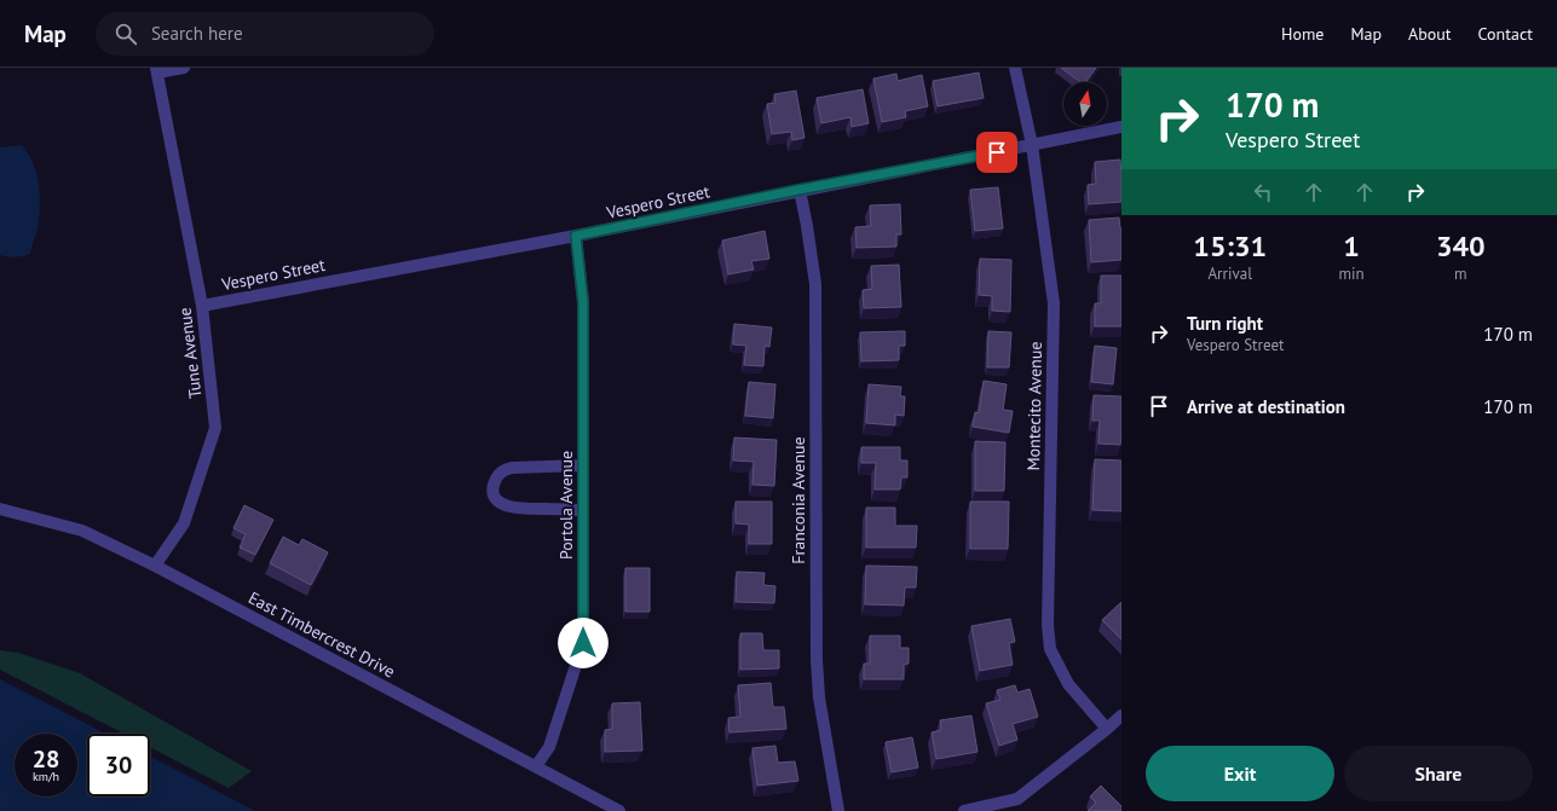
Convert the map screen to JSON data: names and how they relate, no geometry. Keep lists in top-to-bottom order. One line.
{"streets":{"street":["Vespero Street","Tune Avenue","Montecito Avenue","Franconia Avenue","Portola Avenue","East Timbercrest Drive"]},"crossings":[["Vespero Street","Tune Avenue"],["Vespero Street","Montecito Avenue"],["Vespero Street","Franconia Avenue"],["Vespero Street","Portola Avenue"],["Tune Avenue","East Timbercrest Drive"],["Portola Avenue","East Timbercrest Drive"]],"north":"top","page":{"header":"Map","search":"Search here","nav":["Home","Map","About","Contact"],"turn":["170 m","Vespero Street"],"eta":["15:31","Arrival","1","min","340","m"],"list":[{"name":"Turn right","note":"Vespero Street","value":"170 m"},{"name":"Arrive at destination","value":"170 m"}],"speed":"28 km/h","limit":"30","buttons":["Exit","Share"]}}
